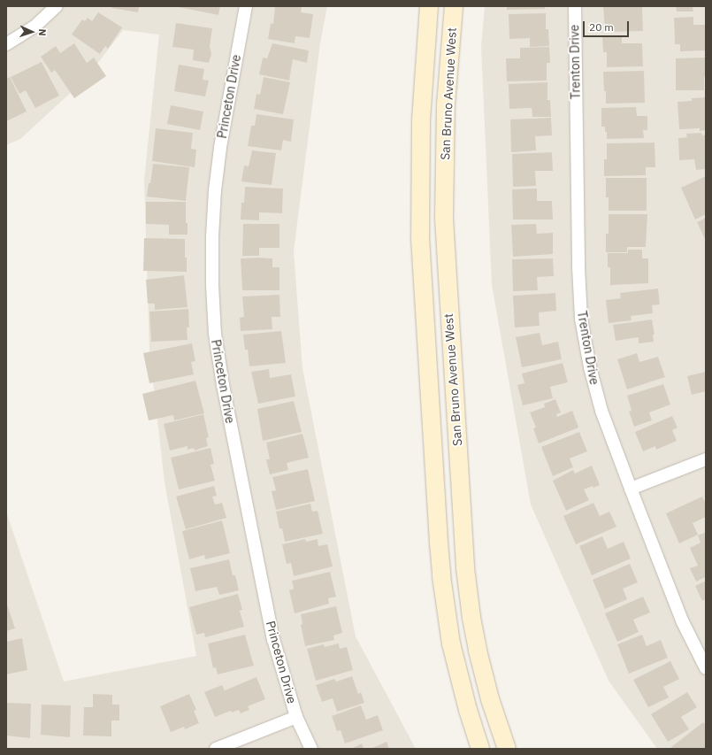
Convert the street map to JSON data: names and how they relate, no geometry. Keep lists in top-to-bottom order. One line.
{"streets":{"main road":["San Bruno Avenue West"],"street":["Trenton Drive","Princeton Drive"]},"scale_bar":"20 m","north":"right"}
